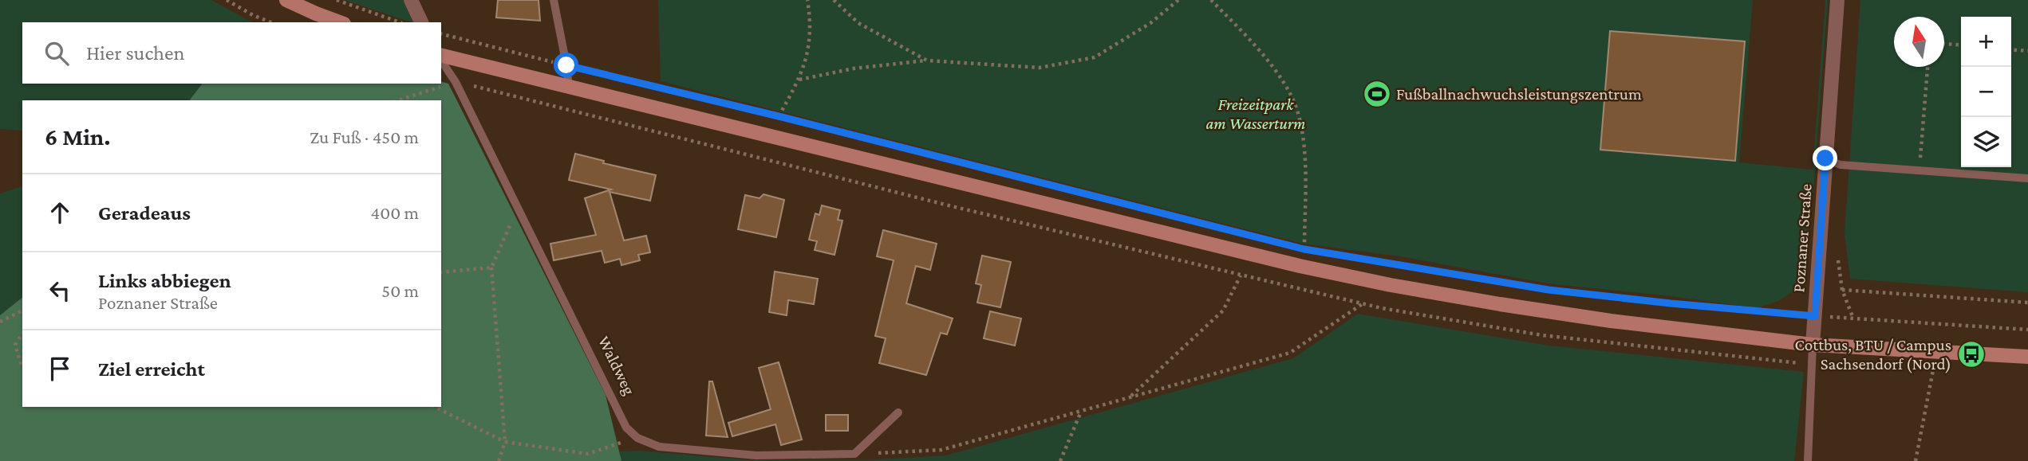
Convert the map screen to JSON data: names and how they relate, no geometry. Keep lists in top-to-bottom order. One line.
{"streets":{"street":["Poznaner Straße"],"lane":["Waldweg"]},"parks":["Freizeitpark am Wasserturm"],"places":{"sports":["Fußballnachwuchsleistungszentrum"],"bus stop":["Cottbus, BTU / Campus Sachsendorf (Nord)"]},"north":"top","page":{"map_buttons":["+","−"],"search":"Hier suchen","heading":["6 Min.","Zu Fuß · 450 m"],"list":[["Geradeaus","400 m"],["Links abbiegen","Poznaner Straße","50 m"],"Ziel erreicht"]}}
